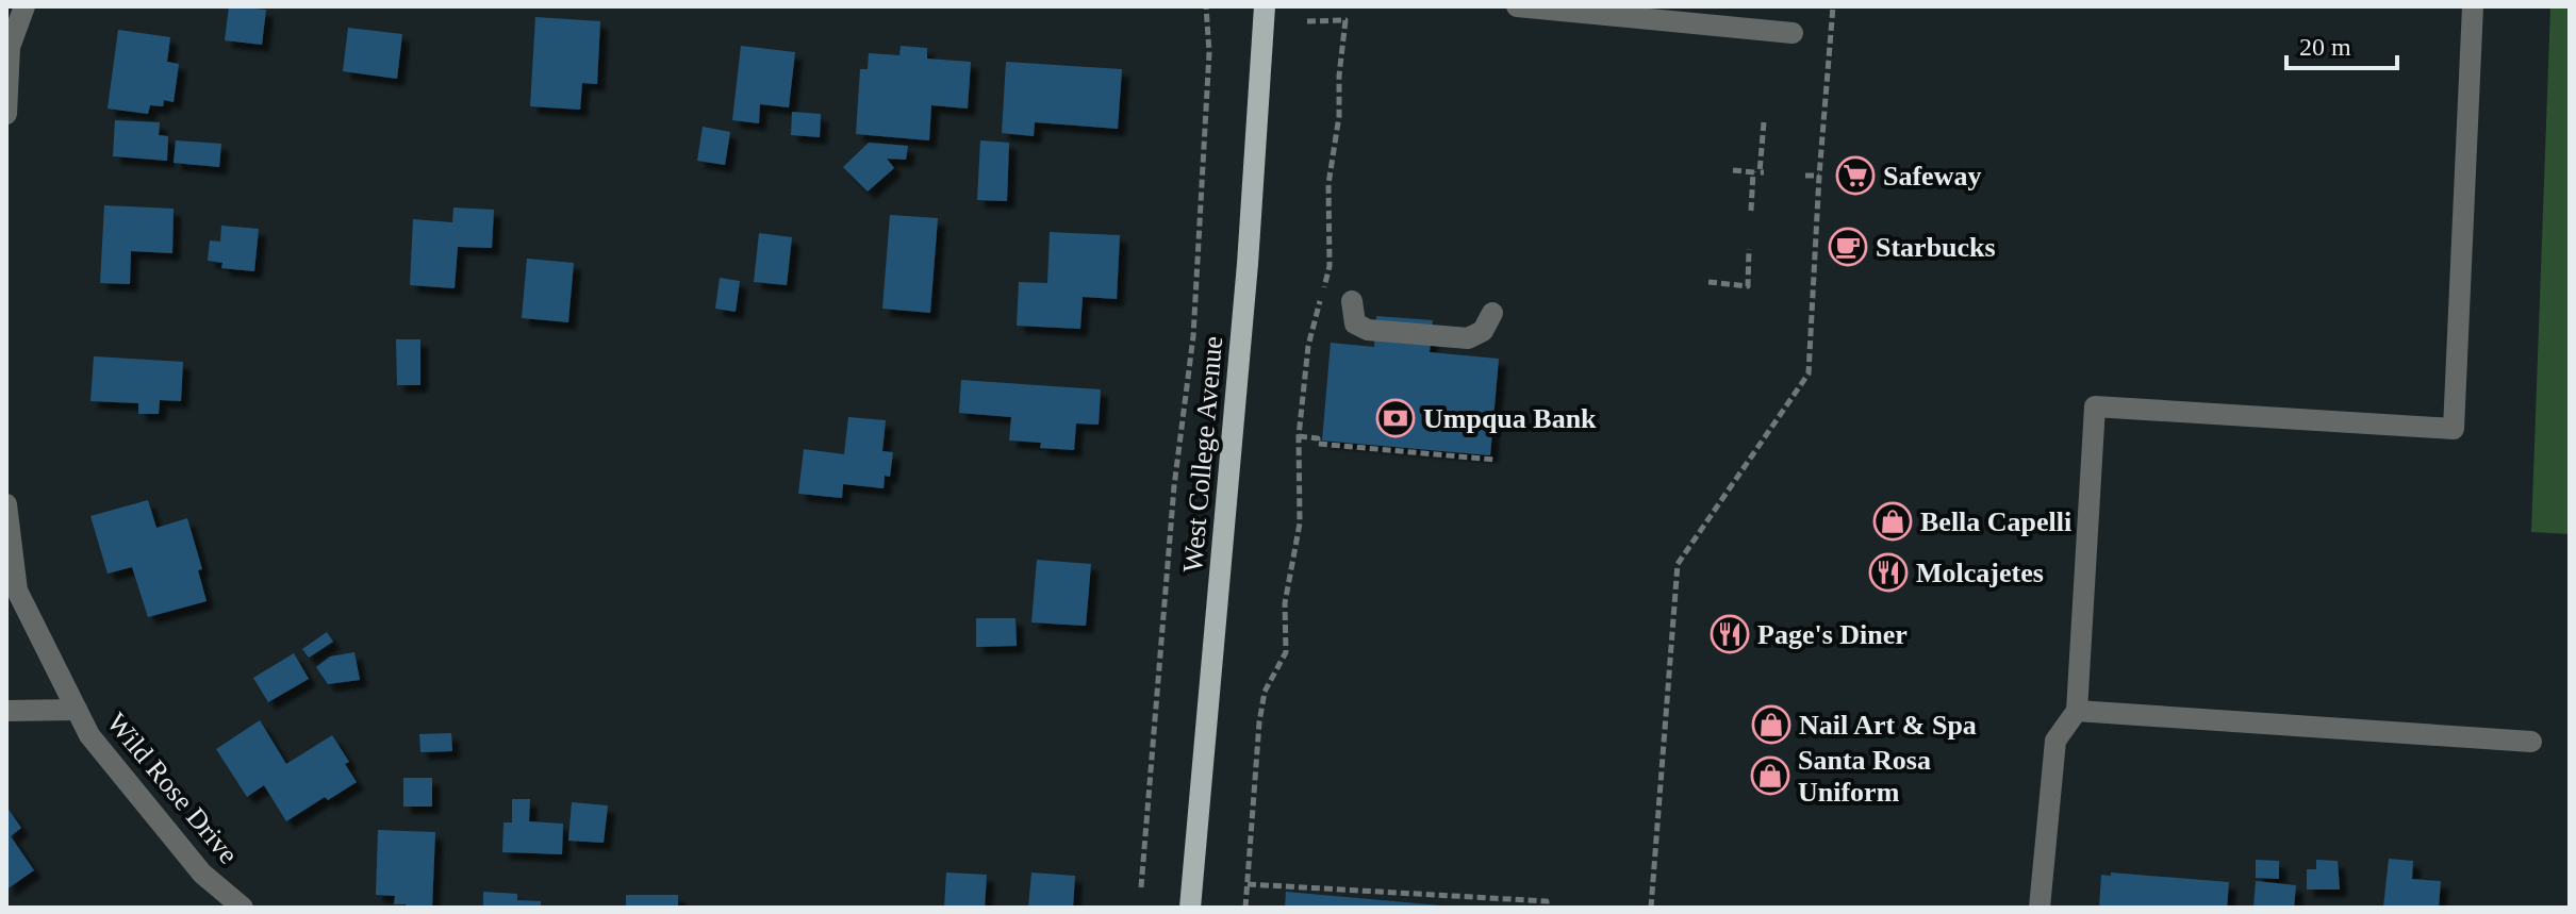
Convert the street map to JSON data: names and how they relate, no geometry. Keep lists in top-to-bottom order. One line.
{"streets":{"main road":["West College Avenue"],"street":["Wild Rose Drive"]},"places":{"supermarket":["Safeway"],"cafe":["Starbucks"],"bank":["Umpqua Bank"],"shop":["Bella Capelli","Nail Art & Spa","Santa Rosa Uniform"],"restaurant":["Molcajetes","Page's Diner"]},"scale_bar":"20 m"}
